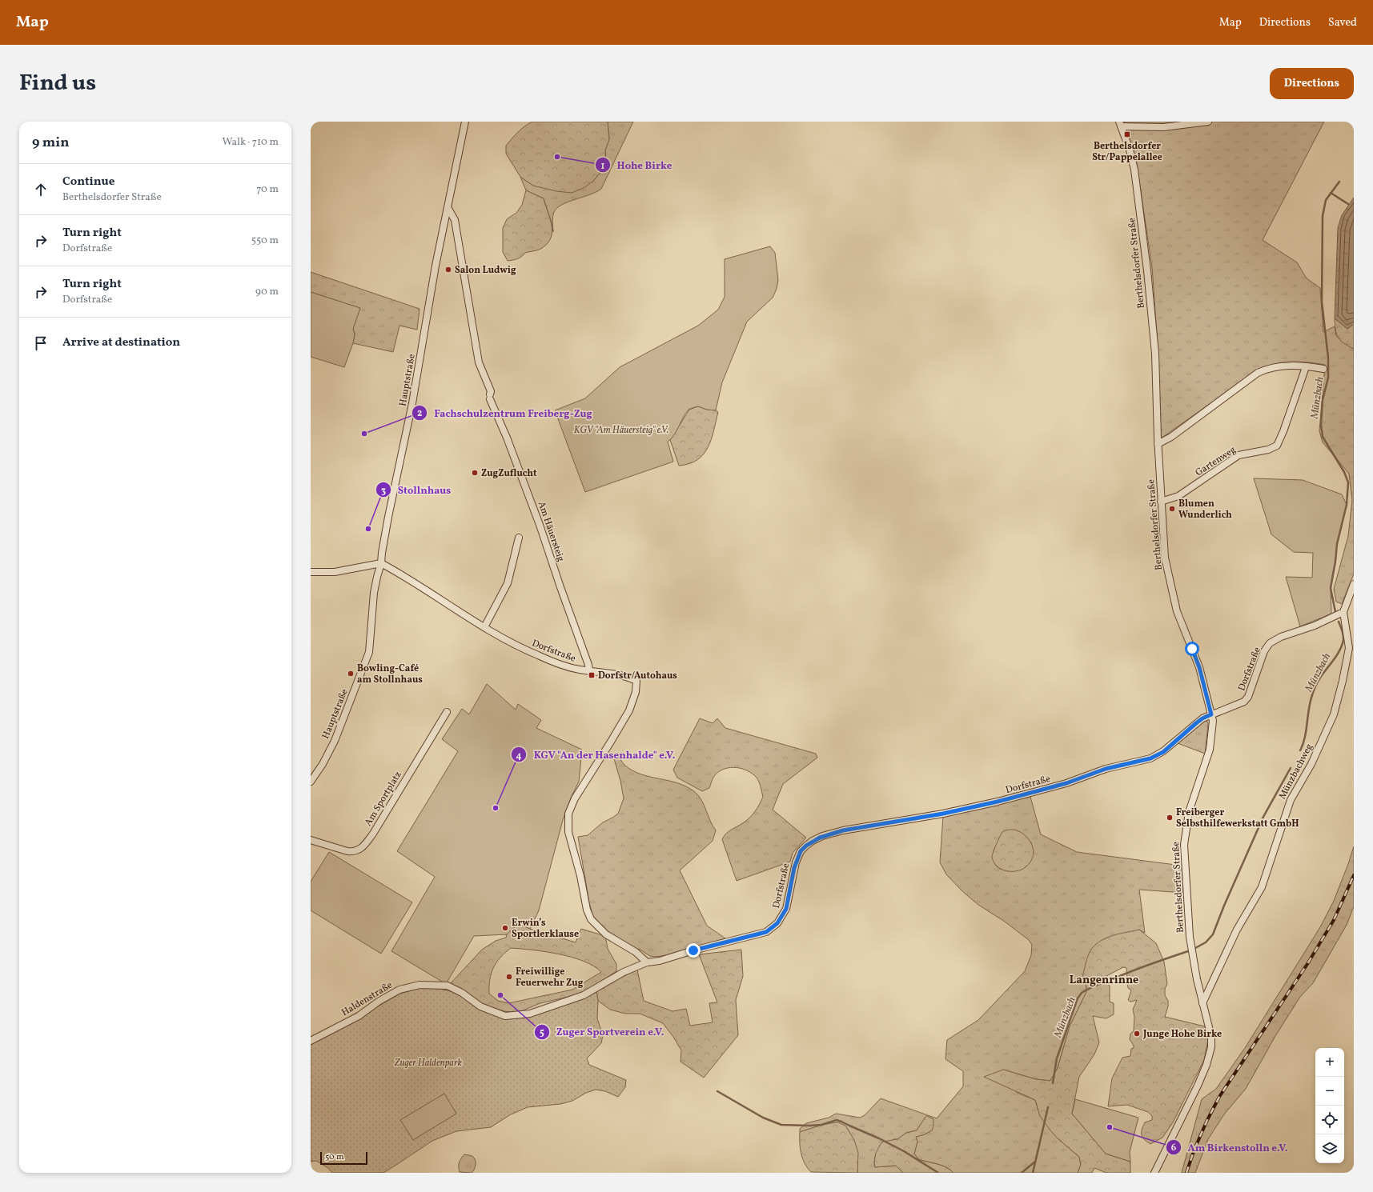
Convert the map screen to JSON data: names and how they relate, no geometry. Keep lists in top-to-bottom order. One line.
{"streets":{"street":["Berthelsdorfer Straße","Hauptstraße","Gartenweg","Am Häuersteig","Dorfstraße","Münzbachweg","Am Sportplatz","Haldenstraße"]},"crossings":[["Berthelsdorfer Straße","Gartenweg"],["Berthelsdorfer Straße","Dorfstraße"],["Berthelsdorfer Straße","Münzbachweg"],["Hauptstraße","Am Häuersteig"],["Hauptstraße","Dorfstraße"],["Am Häuersteig","Dorfstraße"],["Dorfstraße","Münzbachweg"],["Dorfstraße","Haldenstraße"]],"districts":["Langenrinne"],"water":["Münzbach"],"parks":["KGV \"Am Häuersteig\" e.V.","Zuger Haldenpark"],"places":{"transit":["Berthelsdorfer Str/Pappelallee","Dorfstr/Autohaus"],"other":["Hohe Birke","Salon Ludwig","Fachschulzentrum Freiberg-Zug","ZugZuflucht","Blumen Wunderlich","Stollnhaus","Bowling-Café am Stollnhaus","KGV \"An der Hasenhalde\" e.V.","Freiberger Selbsthilfewerkstatt GmbH","Erwin’s Sportlerklause","Freiwillige Feuerwehr Zug","Zuger Sportverein e.V.","Junge Hohe Birke","Am Birkenstolln e.V."]},"scale_bar":"50 m","page":{"header":"Map","nav":["Map","Directions","Saved"],"title":"Find us","buttons":"Directions","heading":["9 min","Walk · 710 m"],"list":[["Continue","Berthelsdorfer Straße","70 m"],["Turn right","Dorfstraße","550 m"],["Turn right","Dorfstraße","90 m"],"Arrive at destination"],"map_buttons":["+","−"],"scale":"50 m"}}
